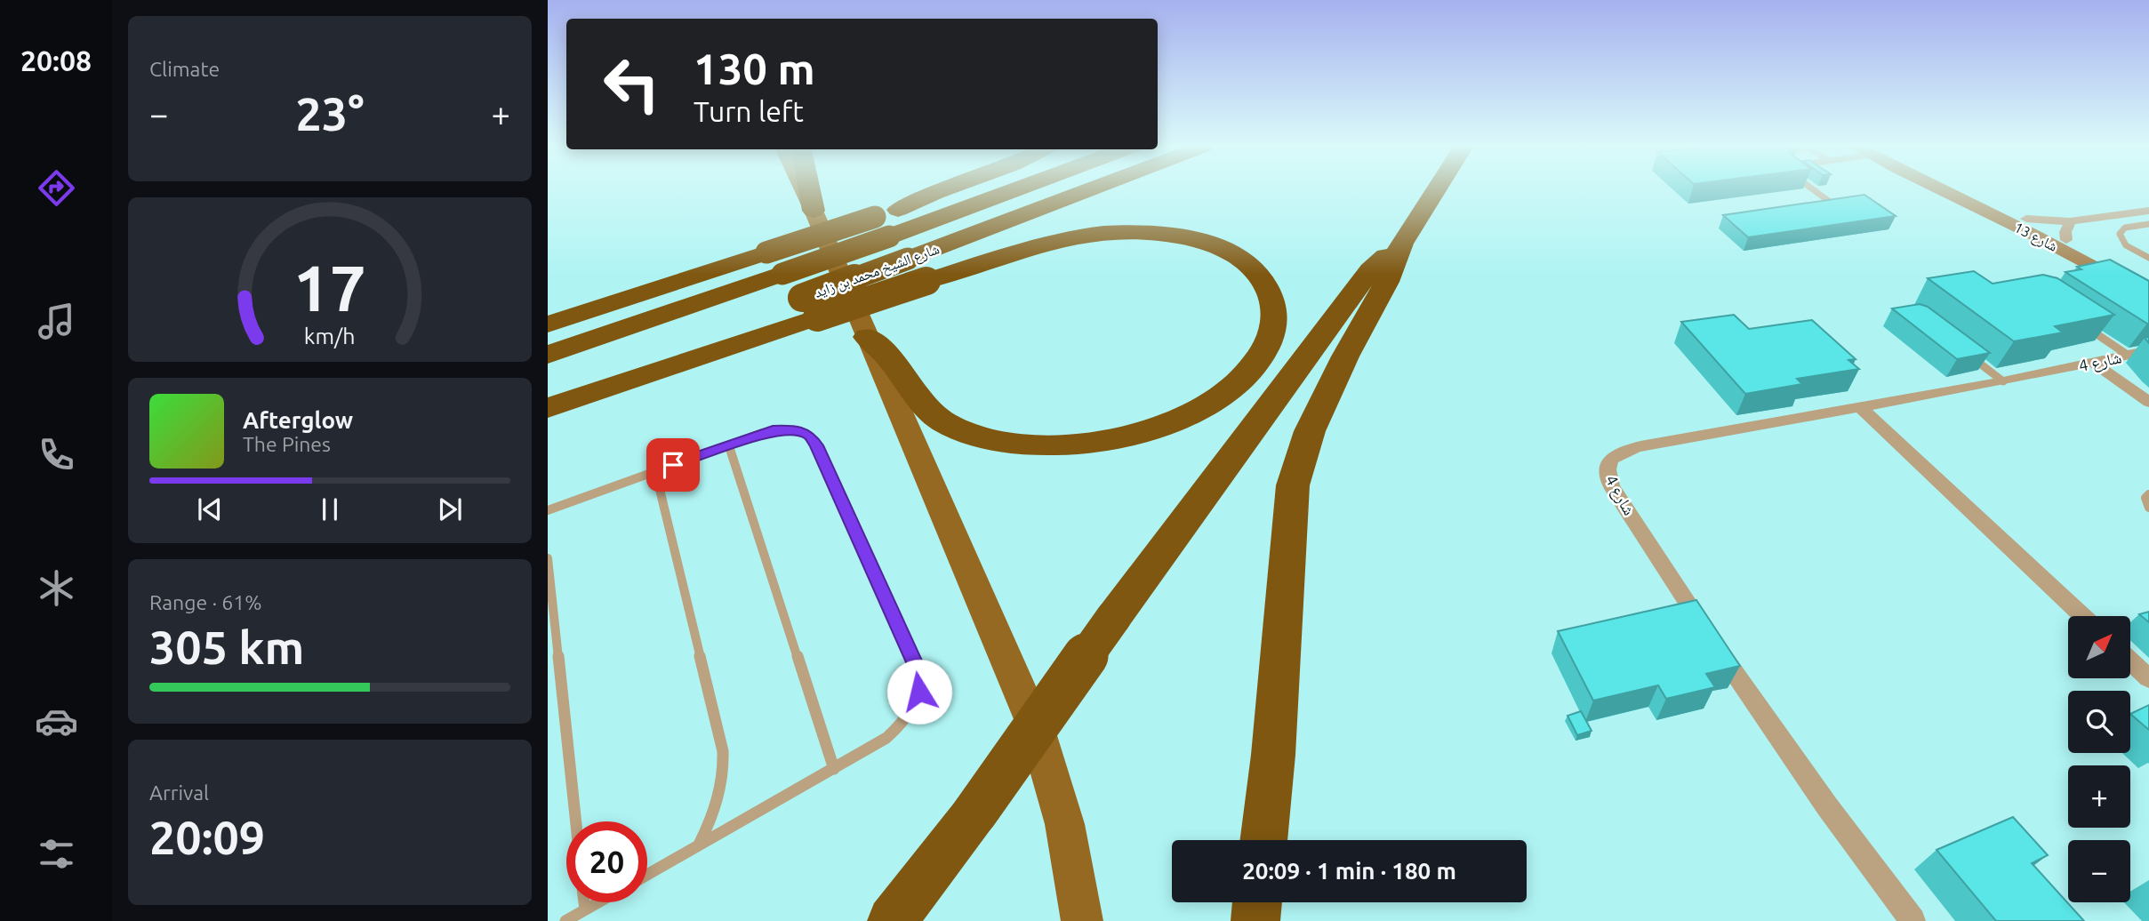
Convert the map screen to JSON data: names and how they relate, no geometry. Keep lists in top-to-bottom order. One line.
{"streets":{"highway":["شارع الشيخ محمد بن زايد"],"street":["شارع 13","شارع 4"]},"north":"top right","page":{"tabs":"20:08","tile":["Climate",["Range · 61%","305 km"],["Arrival","20:09"]],"turn":["130 m","Turn left"],"heat":["−","23°","+"],"song":["Afterglow","The Pines"],"map_buttons":["+","−"],"limit":"20","trip":"20:09 · 1 min · 180 m","gauge":["17","km/h"]}}
